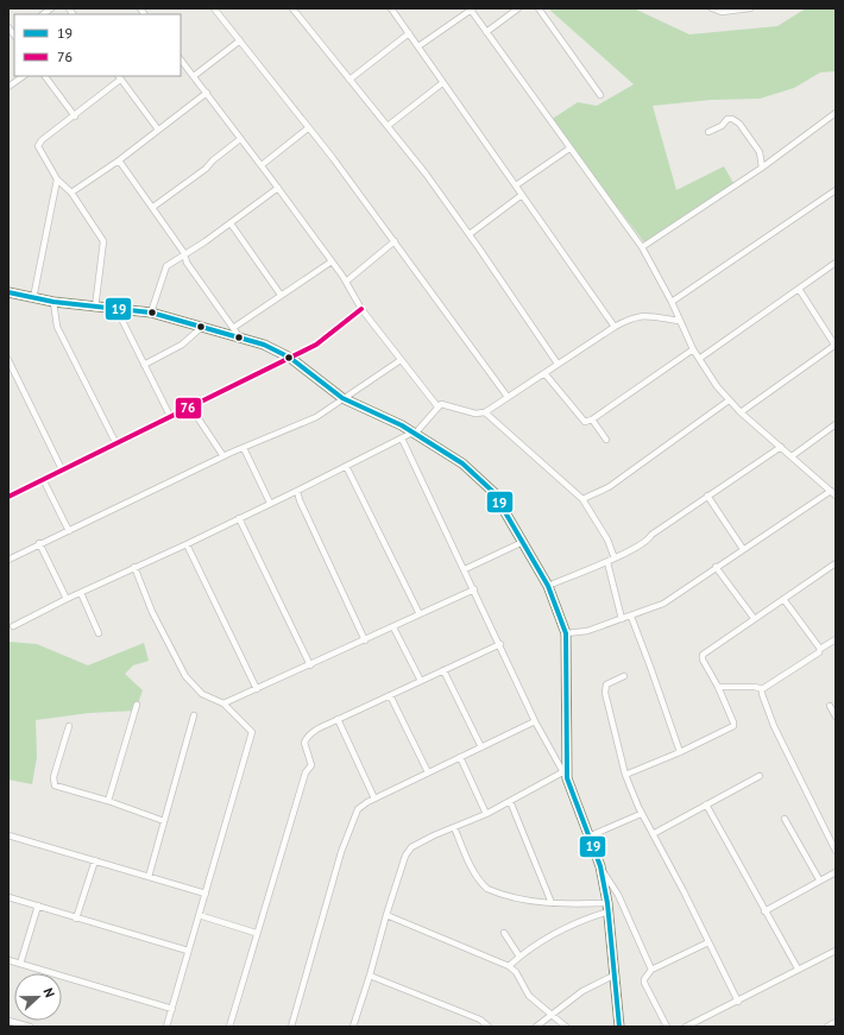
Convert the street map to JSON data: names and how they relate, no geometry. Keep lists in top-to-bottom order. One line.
{"lines":["transit line 19","transit line 76"],"legend":["19","76"],"north":"right"}
